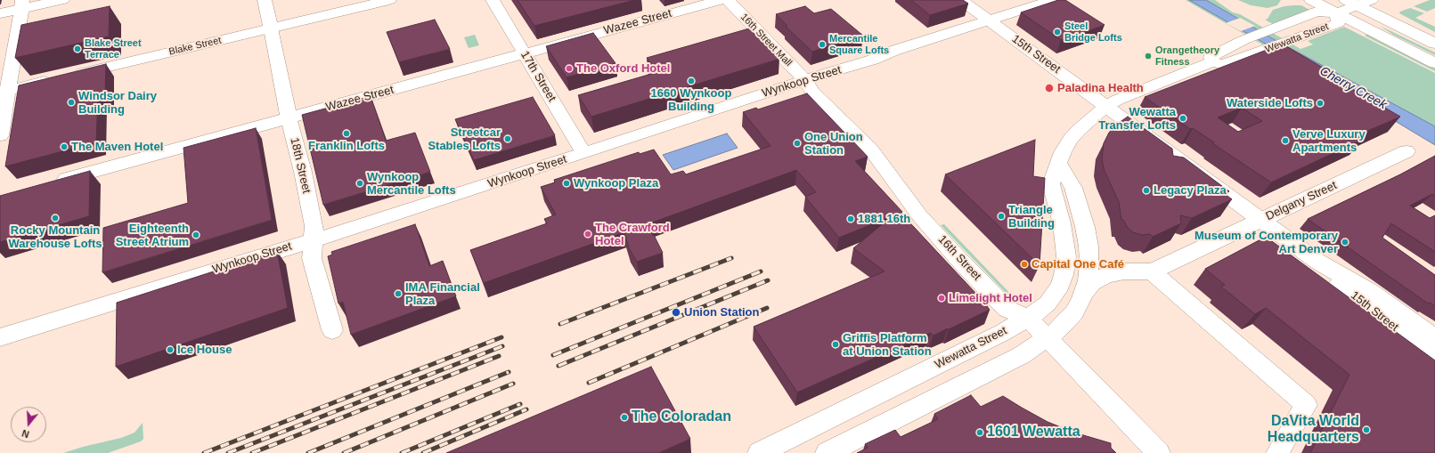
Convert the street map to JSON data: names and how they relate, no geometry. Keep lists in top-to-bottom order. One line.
{"streets":{"main road":["Blake Street","15th Street","18th Street"],"street":["Wazee Street","Wewatta Street","16th Street Mall","17th Street","Wynkoop Street","Delgany Street","16th Street"]},"crossings":[["Wazee Street","17th Street"],["Wazee Street","18th Street"],["Wewatta Street","15th Street"],["Wewatta Street","16th Street"],["16th Street Mall","Wynkoop Street"],["16th Street Mall","16th Street"],["Blake Street","18th Street"],["15th Street","Wynkoop Street"],["15th Street","Delgany Street"],["17th Street","Wynkoop Street"],["Wynkoop Street","18th Street"],["Wynkoop Street","16th Street"]],"water":["Cherry Creek"],"places":["Steel Bridge Lofts","Mercantile Square Lofts","Blake Street Terrace","Orangetheory Fitness","The Oxford Hotel","1660 Wynkoop Building","Paladina Health","Windsor Dairy Building","Waterside Lofts","Wewatta Transfer Lofts","Franklin Lofts","Streetcar Stables Lofts","Verve Luxury Apartments","One Union Station","The Maven Hotel","Wynkoop Mercantile Lofts","Wynkoop Plaza","Legacy Plaza","Triangle Building","Rocky Mountain Warehouse Lofts","1881 16th","The Crawford Hotel","Eighteenth Street Atrium","Museum of Contemporary Art Denver","Capital One Café","IMA Financial Plaza","Limelight Hotel","Union Station","Griffis Platform at Union Station","Ice House","The Coloradan","DaVita World Headquarters","1601 Wewatta"],"north":"bottom"}
